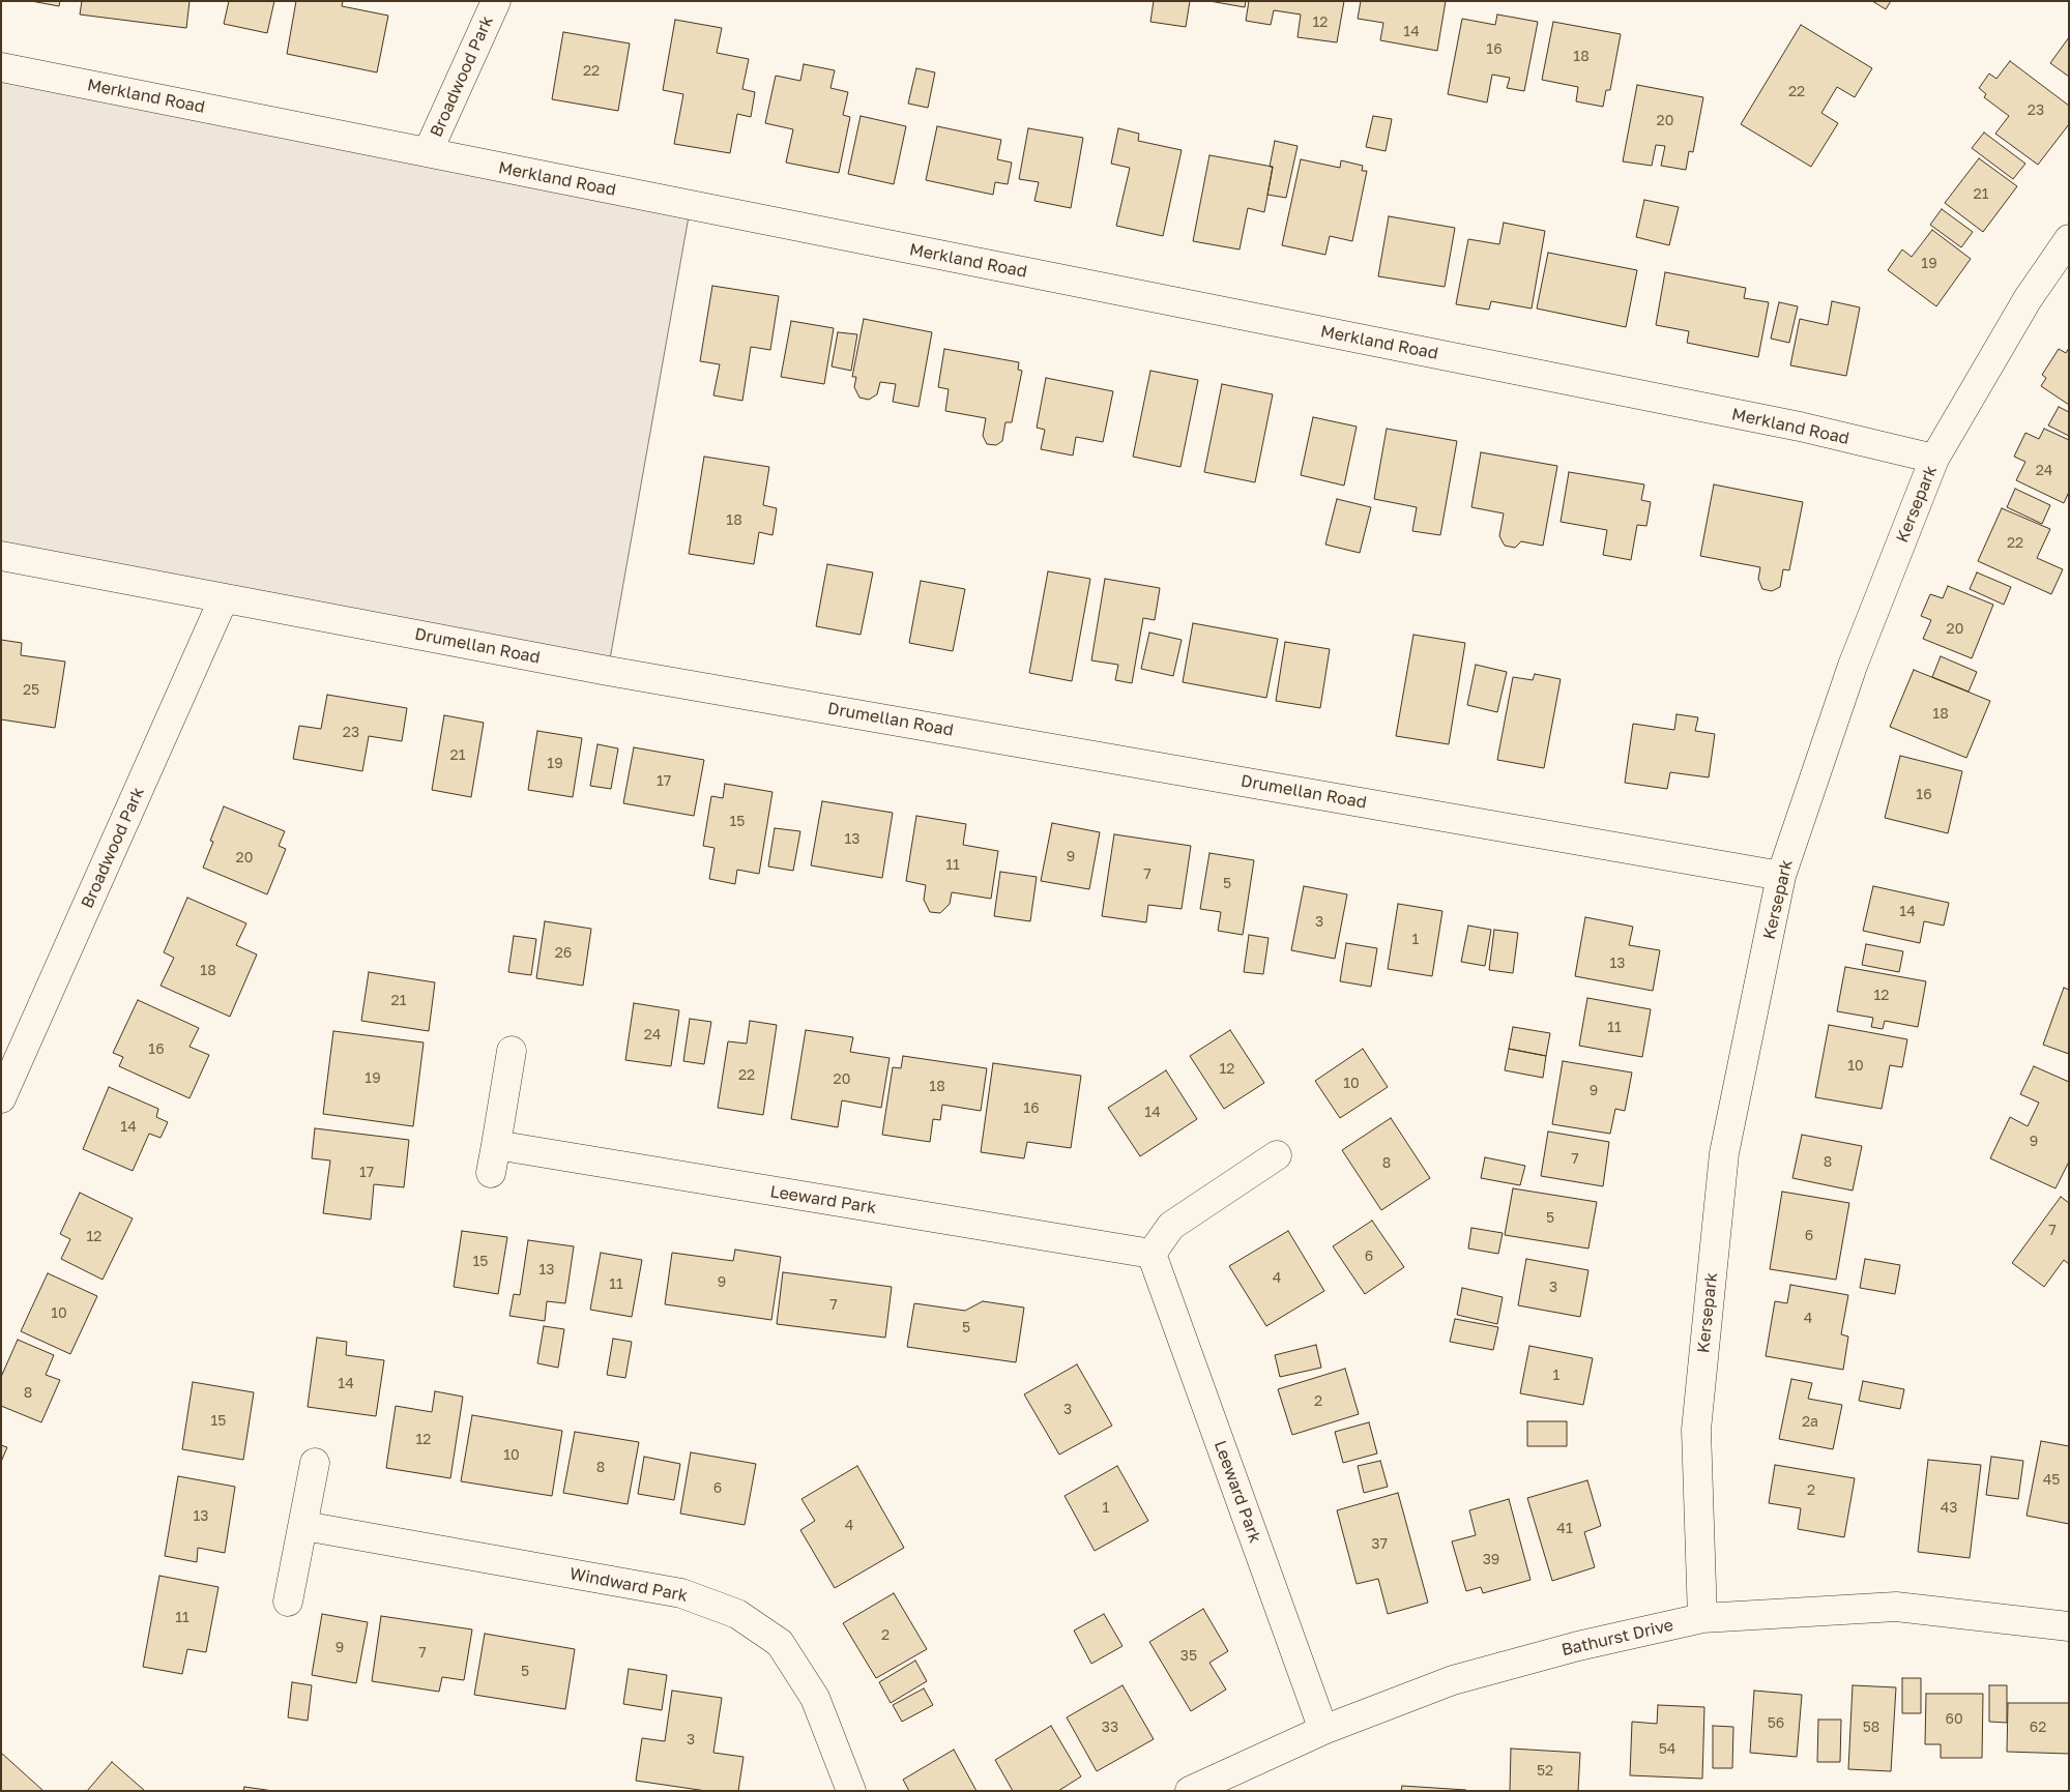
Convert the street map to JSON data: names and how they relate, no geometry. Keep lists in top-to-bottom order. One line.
{"streets":{"street":["Broadwood Park","Merkland Road","Kersepark","Drumellan Road","Leeward Park","Windward Park","Bathurst Drive"]},"crossings":[["Broadwood Park","Merkland Road"],["Broadwood Park","Drumellan Road"],["Merkland Road","Kersepark"],["Kersepark","Drumellan Road"],["Kersepark","Bathurst Drive"],["Leeward Park","Bathurst Drive"]],"house_numbers":["12","14","16","18","22","22","23","20","21","19","24","18","22","20","25","18","23","21","19","17","16","15","13","9","20","11","7","5","14","3","1","26","13","18","12","21","11","24","16","10","12","22","19","20","10","18","9","16","14","14","9","7","8","8","17","5","7","6","12","6","15","13","4","9","11","3","7","10","4","5","1","14","8","2","3","15","2a","12","10","8","45","6","2","1","43","13","4","41","37","39","11","2","9","7","35","5","60","56","33","58","62","3","54","52"]}
